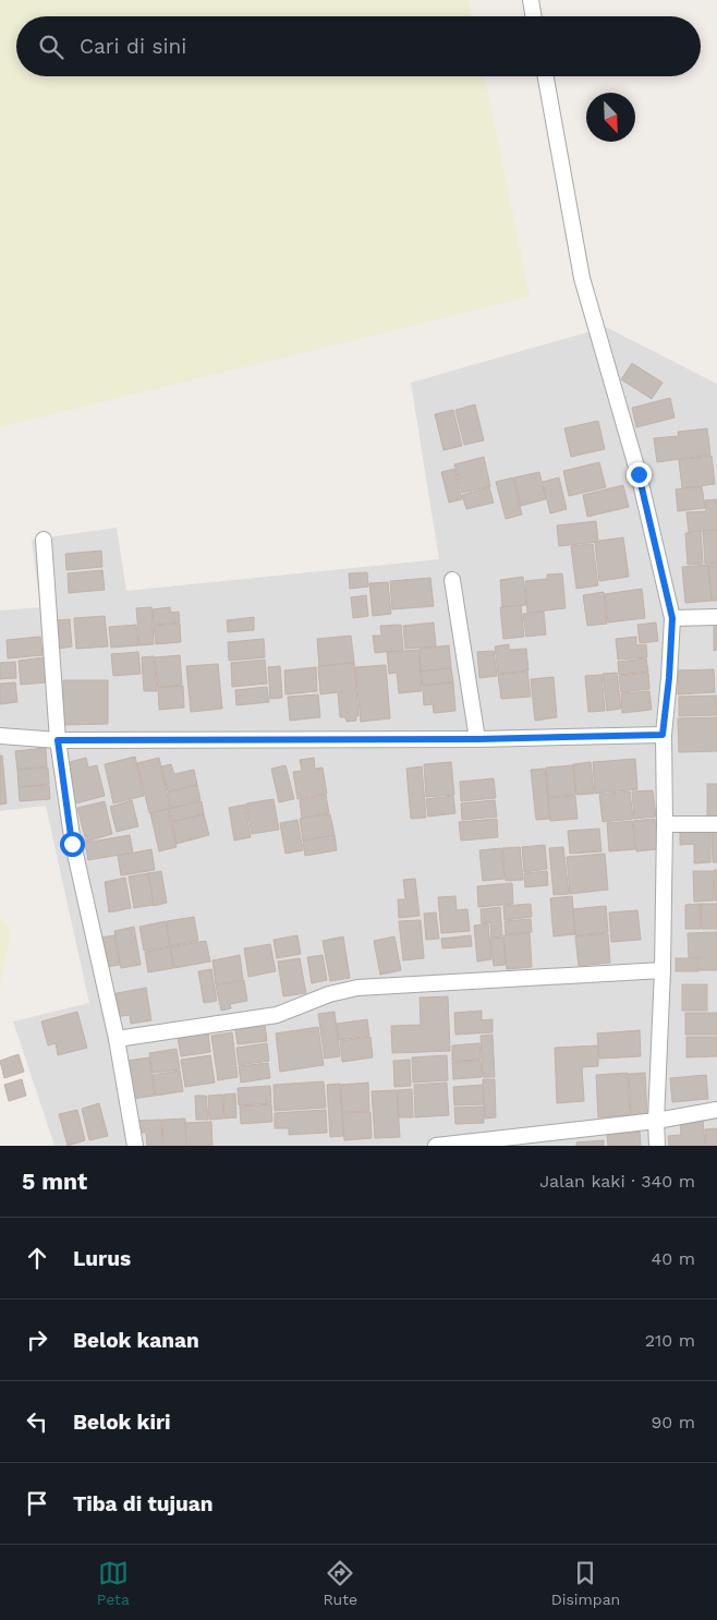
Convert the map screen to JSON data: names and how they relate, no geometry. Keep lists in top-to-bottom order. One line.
{"north":"bottom right","page":{"search":"Cari di sini","heading":["5 mnt","Jalan kaki · 340 m"],"list":[["Lurus","40 m"],["Belok kanan","210 m"],["Belok kiri","90 m"],"Tiba di tujuan"],"nav":["Peta","Rute","Disimpan"]}}
